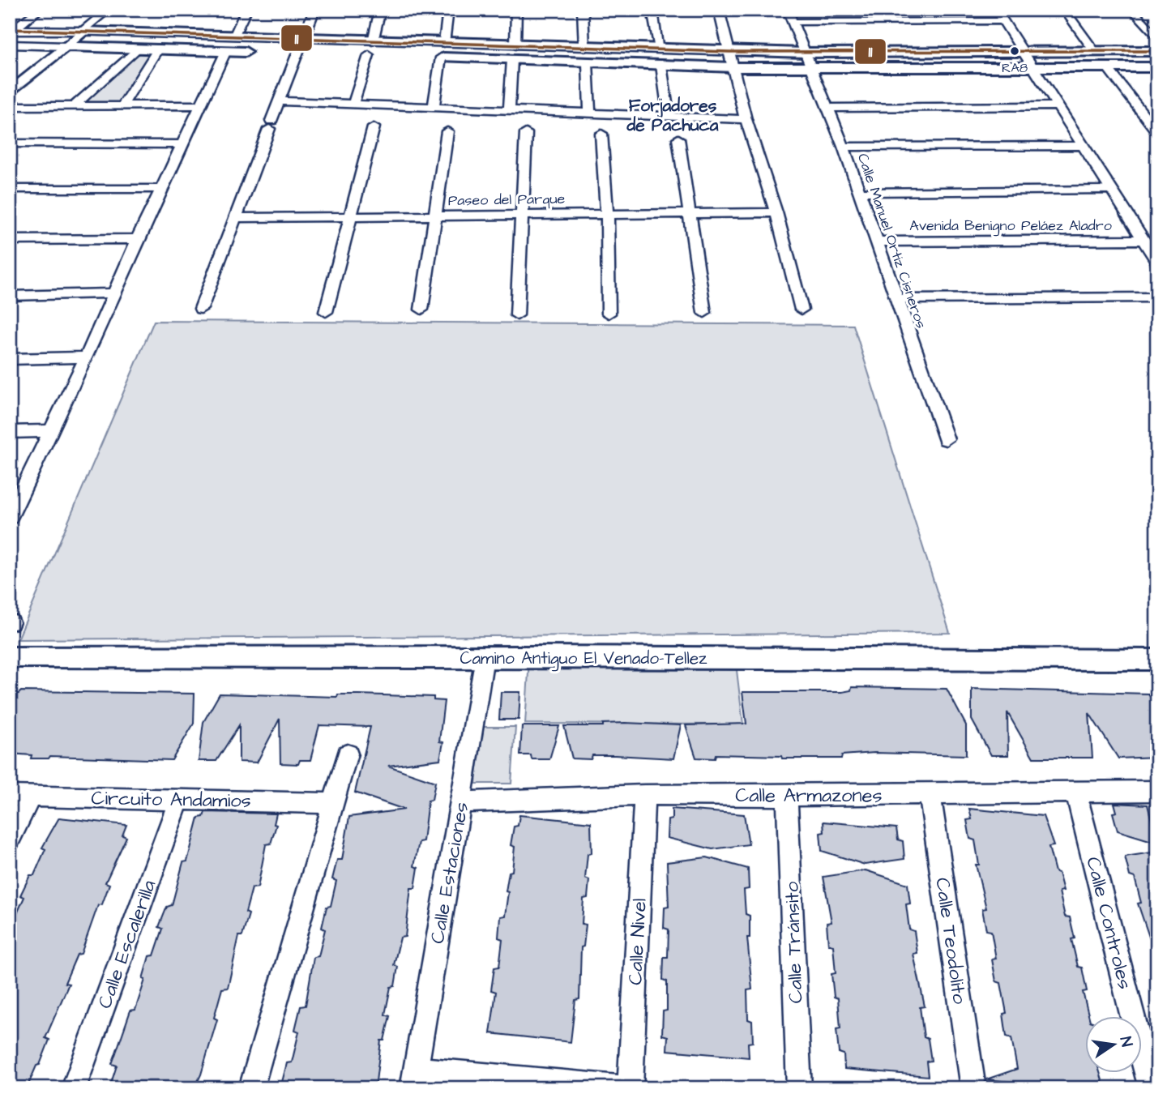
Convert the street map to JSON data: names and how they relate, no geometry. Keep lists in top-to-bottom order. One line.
{"streets":{"street":["Paseo del Parque","Avenida Benigno Peláez Aladro","Calle Manuel Ortiz Cisneros","Camino Antiguo El Venado-Tellez","Calle Armazones","Circuito Andamios","Calle Estaciones","Calle Controles","Calle Teodolito","Calle Nivel","Calle Tránsito","Calle Escalerilla"]},"crossings":[["Avenida Benigno Peláez Aladro","Calle Manuel Ortiz Cisneros"],["Camino Antiguo El Venado-Tellez","Calle Estaciones"],["Calle Armazones","Calle Estaciones"],["Calle Armazones","Calle Controles"],["Calle Armazones","Calle Teodolito"],["Calle Armazones","Calle Nivel"],["Calle Armazones","Calle Tránsito"],["Circuito Andamios","Calle Escalerilla"]],"districts":["Forjadores de Pachuca"],"places":["RA8"],"lines":["transit line 11"],"north":"right"}
